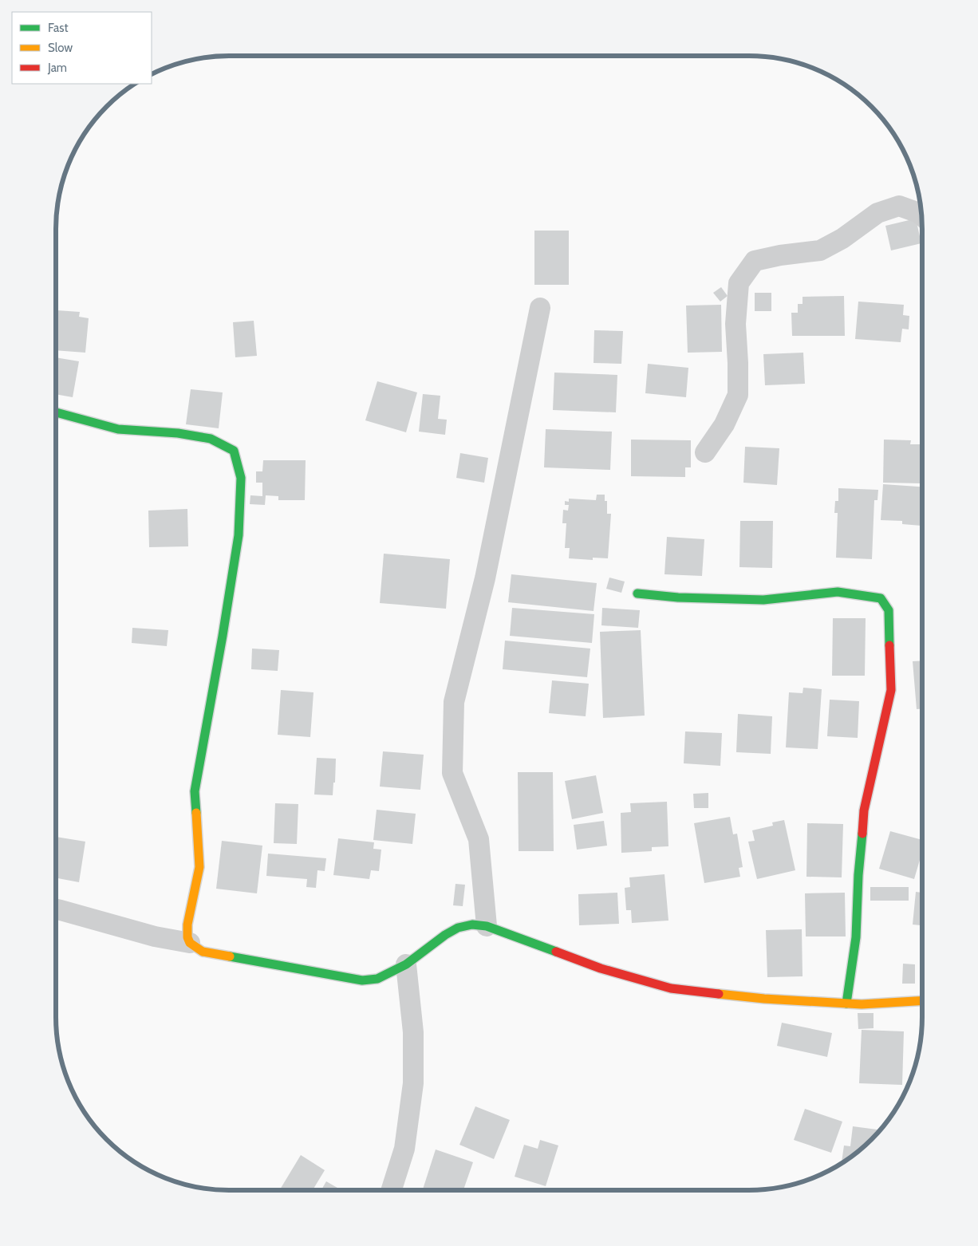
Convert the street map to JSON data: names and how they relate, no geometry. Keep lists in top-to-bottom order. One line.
{"legend":["Fast","Slow","Jam"]}
